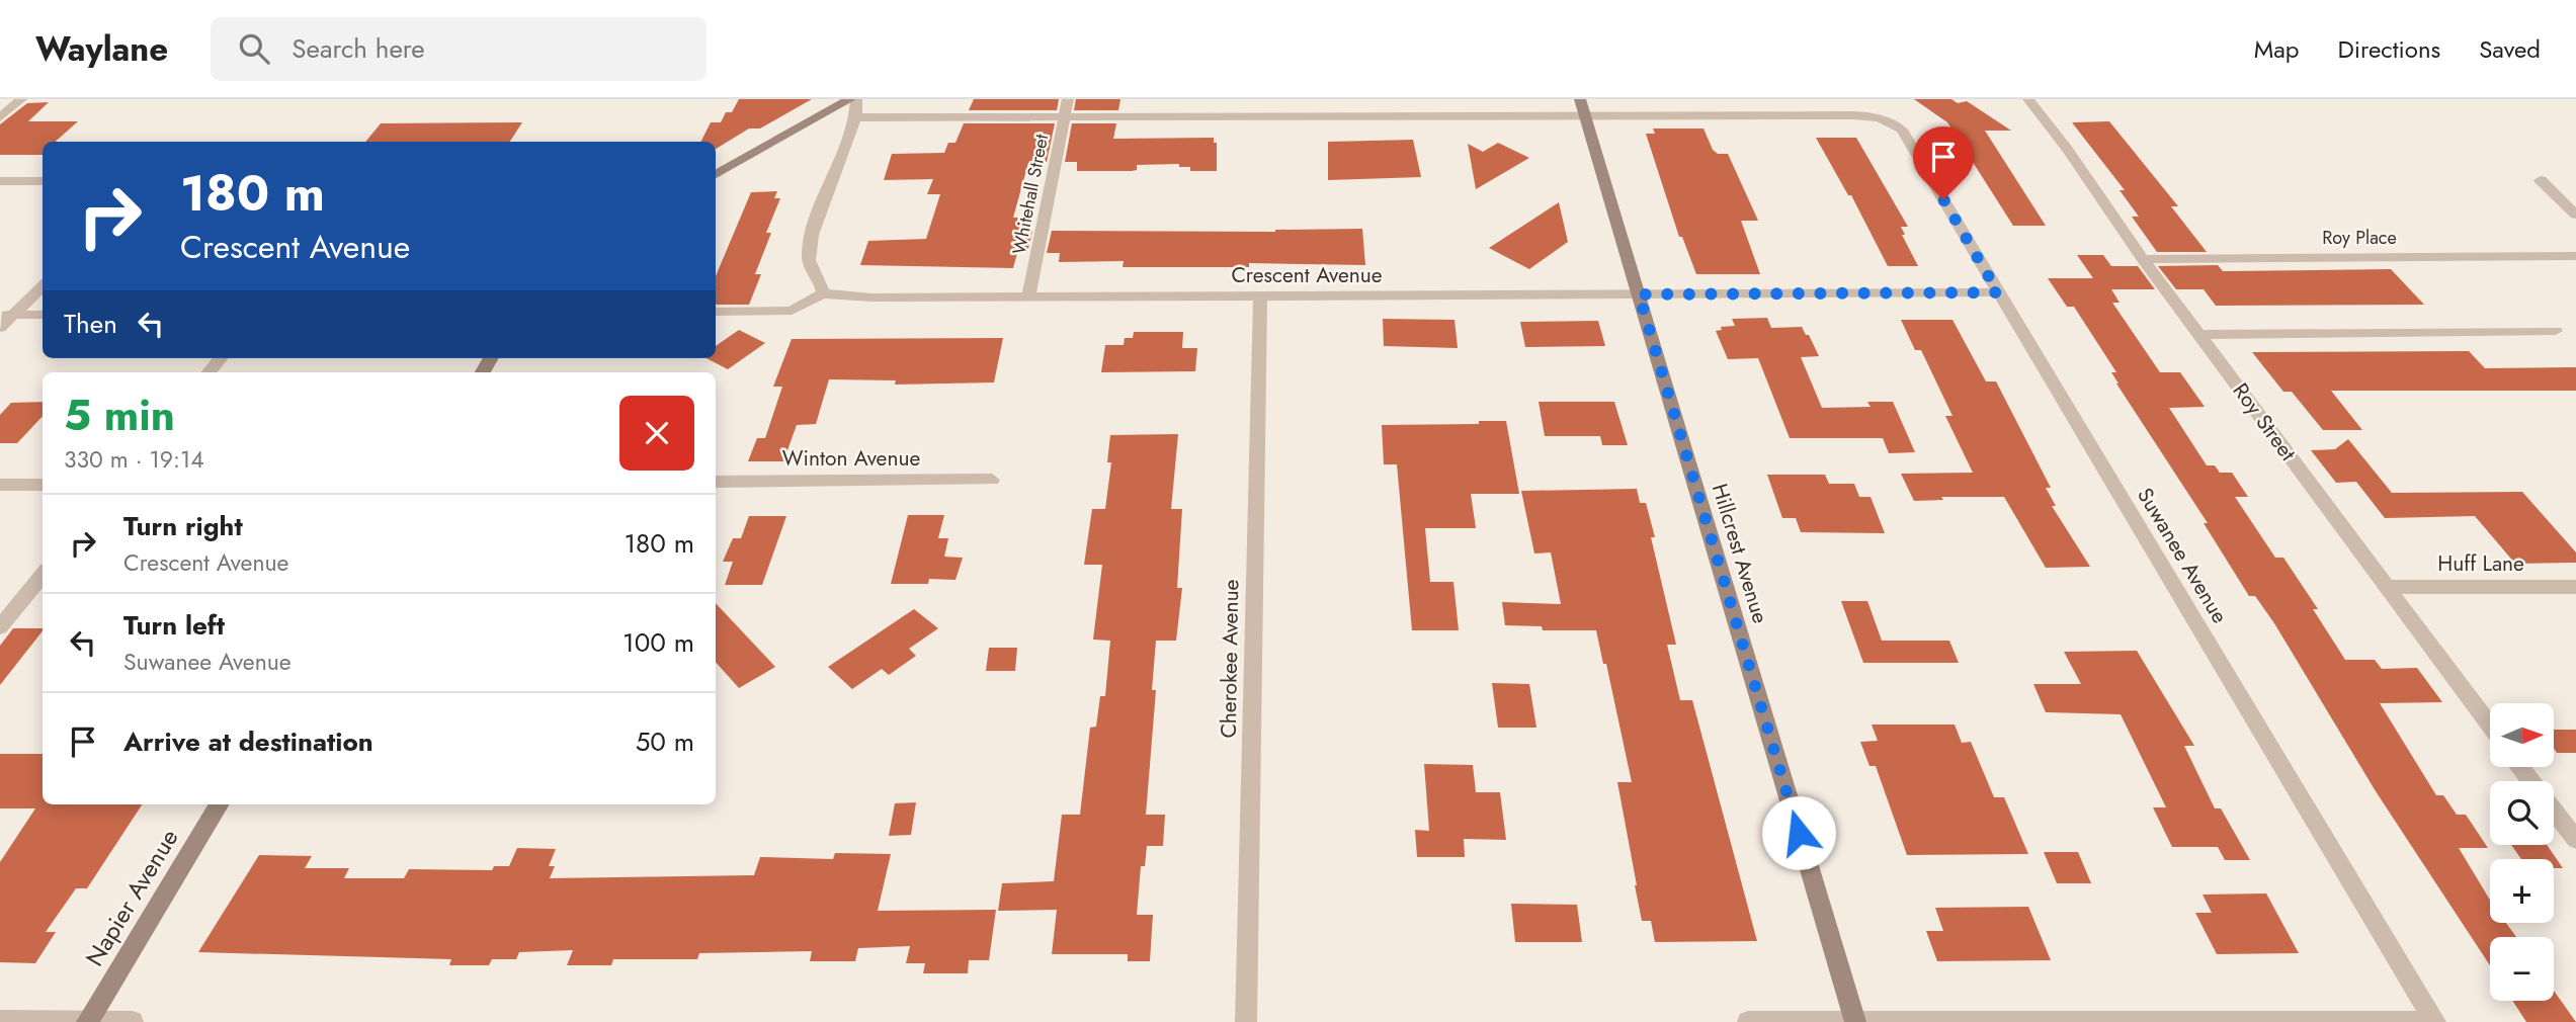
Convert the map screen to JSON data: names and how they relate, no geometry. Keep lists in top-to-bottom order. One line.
{"streets":{"street":["Whitehall Street","Roy Place","Crescent Avenue","Roy Street","Winton Avenue","Hillcrest Avenue","Suwanee Avenue","Huff Lane","Cherokee Avenue","Napier Avenue"]},"crossings":[["Whitehall Street","Crescent Avenue"],["Roy Place","Roy Street"],["Crescent Avenue","Hillcrest Avenue"],["Crescent Avenue","Suwanee Avenue"],["Crescent Avenue","Cherokee Avenue"],["Roy Street","Huff Lane"],["Hillcrest Avenue","Suwanee Avenue"]],"north":"right","page":{"header":"Waylane","search":"Search here","nav":["Map","Directions","Saved"],"turn":["180 m","Crescent Avenue"],"then":"Then","heading":["5 min","330 m · 19:14"],"list":[{"name":"Turn right","note":"Crescent Avenue","value":"180 m"},{"name":"Turn left","note":"Suwanee Avenue","value":"100 m"},{"name":"Arrive at destination","value":"50 m"}],"map_buttons":["+","−"]}}
